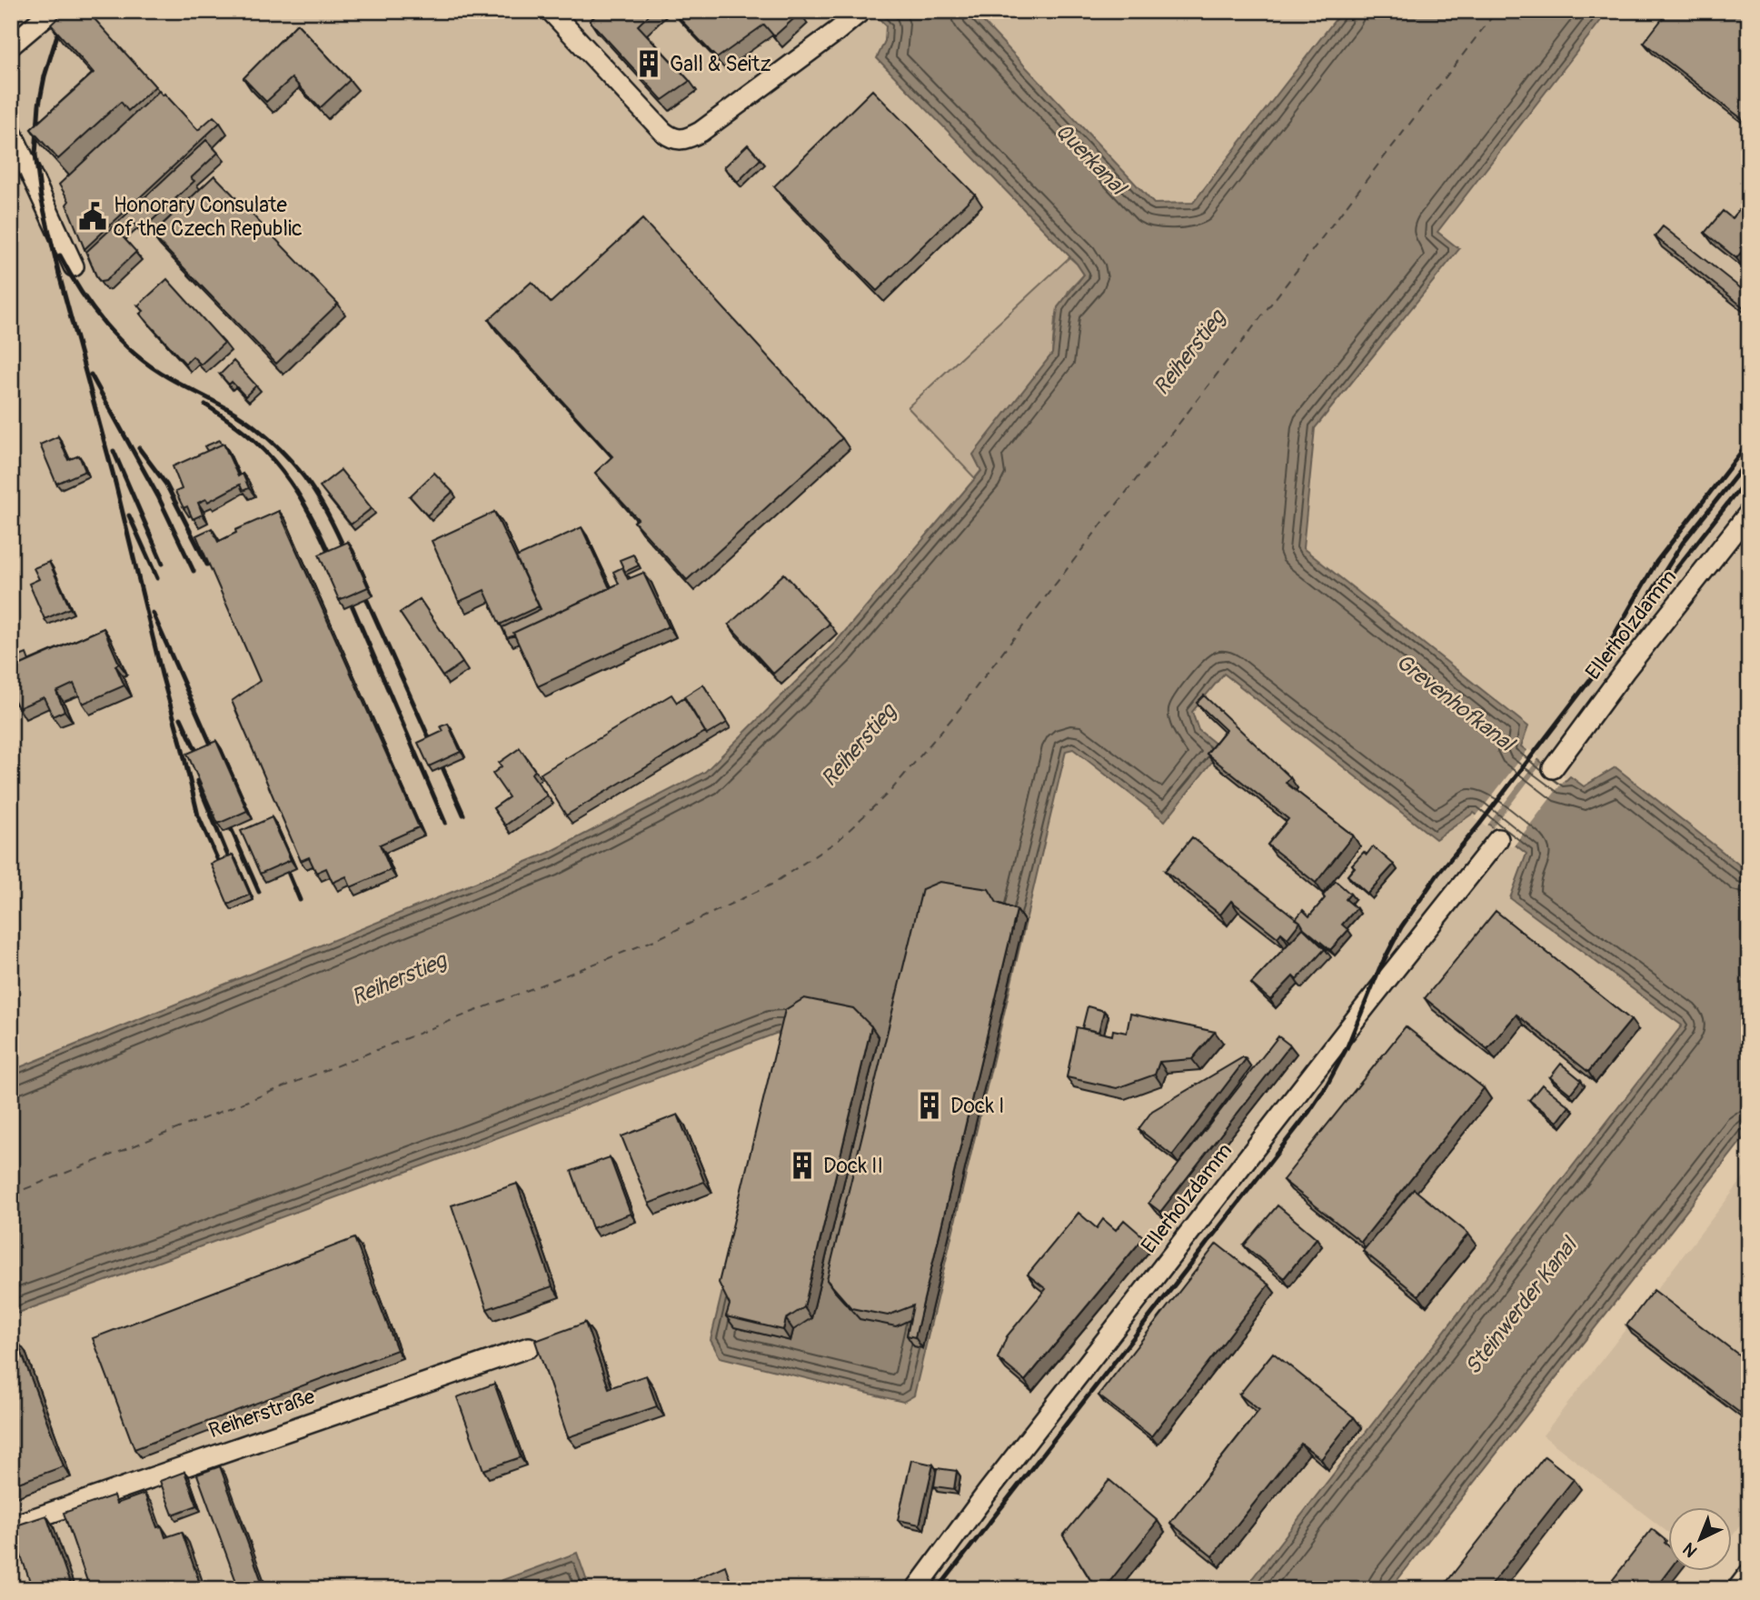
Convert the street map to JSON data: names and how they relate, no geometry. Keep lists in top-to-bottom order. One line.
{"streets":{"street":["Ellerholzdamm","Reiherstraße"]},"water":["Querkanal","Reiherstieg","Grevenhofkanal","Steinwerder Kanal"],"places":{"building":["Gall & Seitz","Dock I","Dock II"],"public building":["Honorary Consulate of the Czech Republic"]},"north":"bottom left"}
